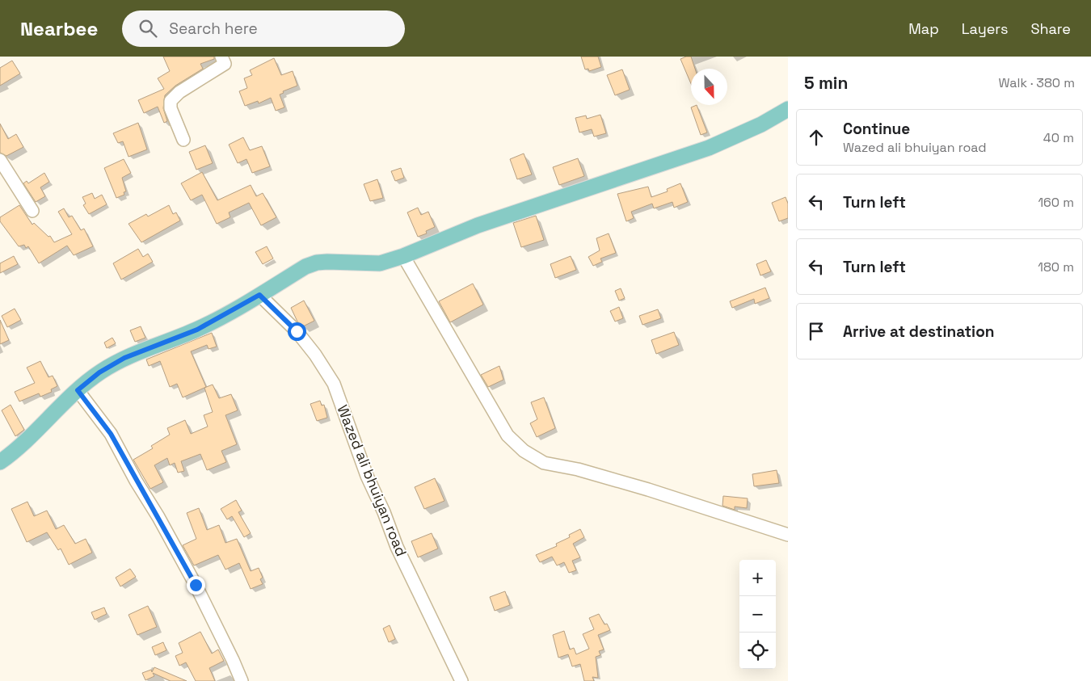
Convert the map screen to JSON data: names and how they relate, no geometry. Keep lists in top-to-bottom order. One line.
{"streets":{"street":["Wazed ali bhuiyan road"]},"north":"bottom","page":{"header":"Nearbee","search":"Search here","nav":["Map","Layers","Share"],"heading":["5 min","Walk · 380 m"],"list":[["Continue","Wazed ali bhuiyan road","40 m"],["Turn left","160 m"],["Turn left","180 m"],"Arrive at destination"],"map_buttons":["+","−"]}}
